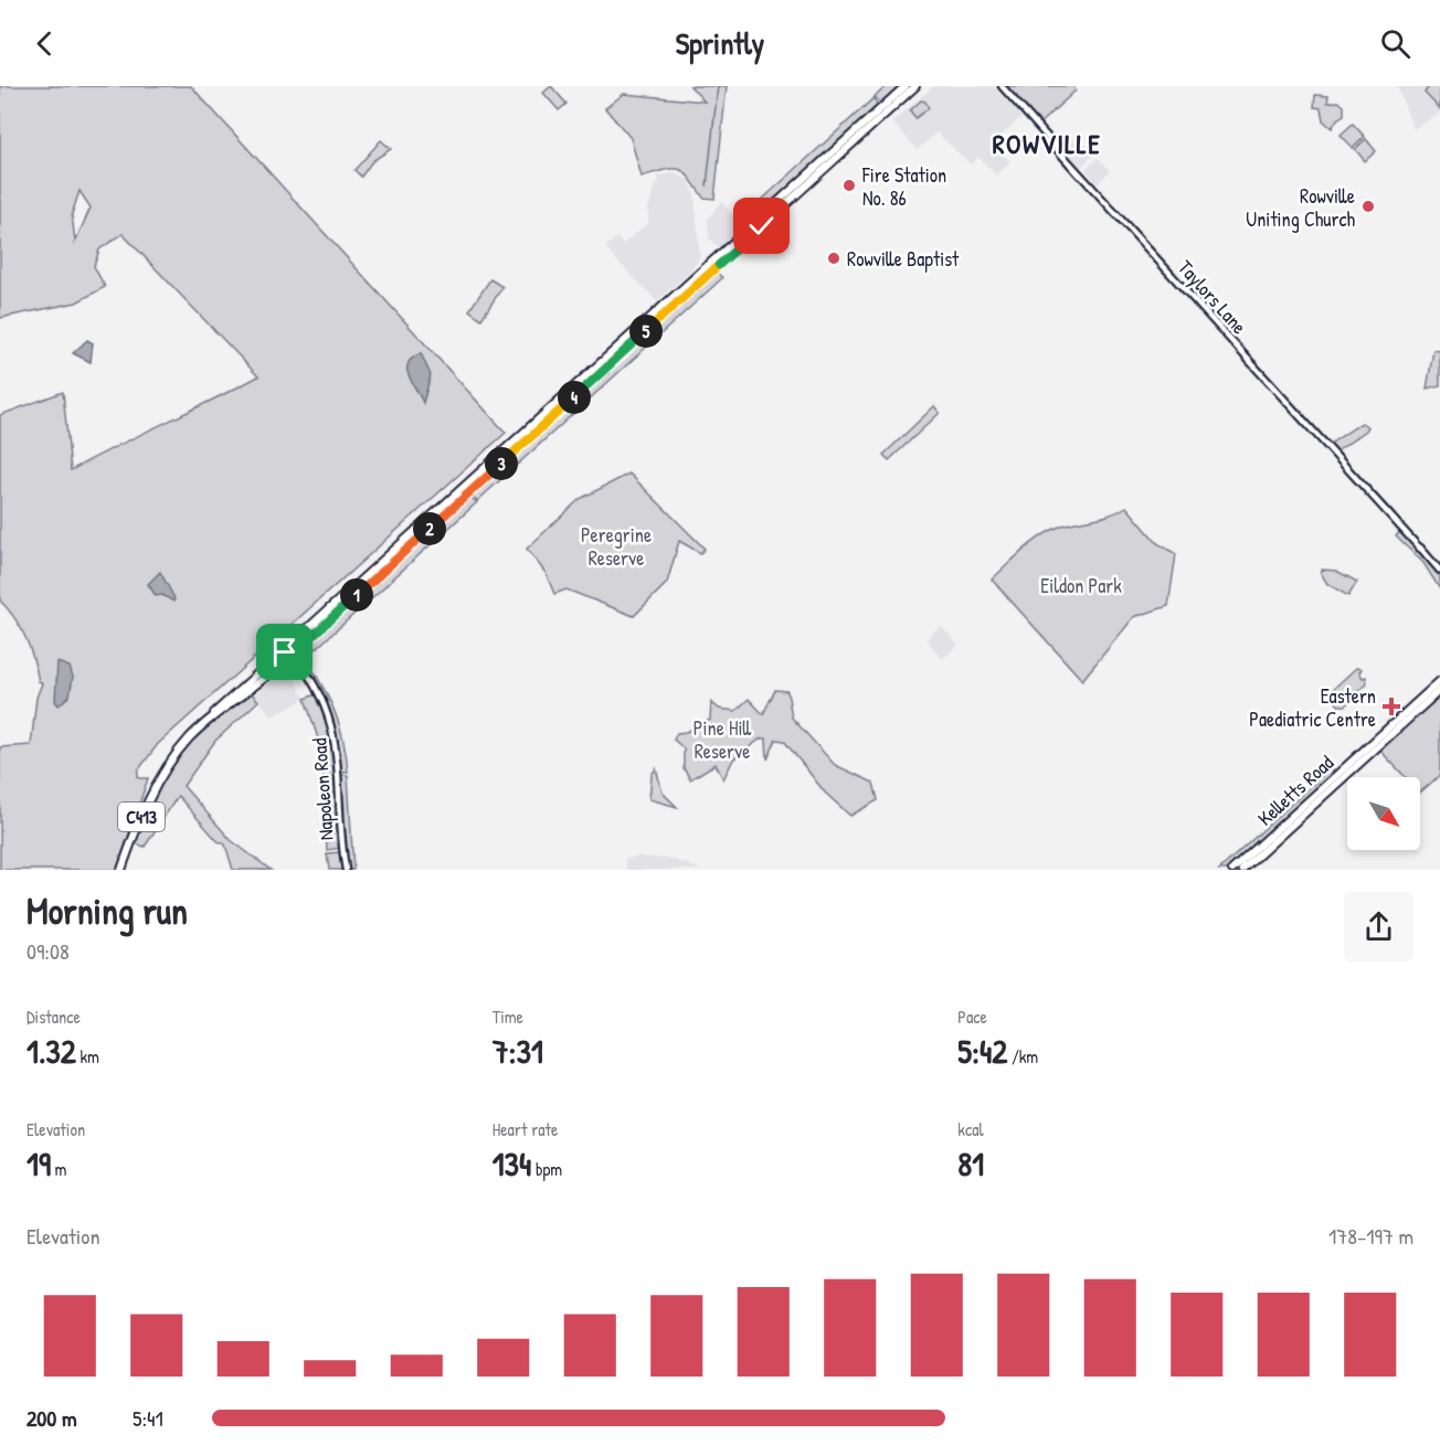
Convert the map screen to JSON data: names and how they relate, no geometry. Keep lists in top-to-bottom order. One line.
{"streets":{"main road":["Taylors Lane","Napoleon Road","Kelletts Road","C413"]},"crossings":[["Napoleon Road","C413"]],"districts":["ROWVILLE"],"parks":["Peregrine Reserve","Eildon Park","Pine Hill Reserve"],"places":{"other":["Fire Station No. 86","Rowville Uniting Church","Rowville Baptist"],"health":["Eastern Paediatric Centre"]},"north":"bottom right","page":{"header":"Sprintly","pins":["5","4","3","2","1"],"heading":["Morning run","09:08"],"stats":[["Distance","1.32 km"],["Time","7:31"],["Pace","5:42 /km"],["Elevation","19 m"],["Heart rate","134 bpm"],["kcal","81"]],"chart":["Elevation","178–197 m"],"list":[{"name":"200 m","note":"5:41"}]}}
